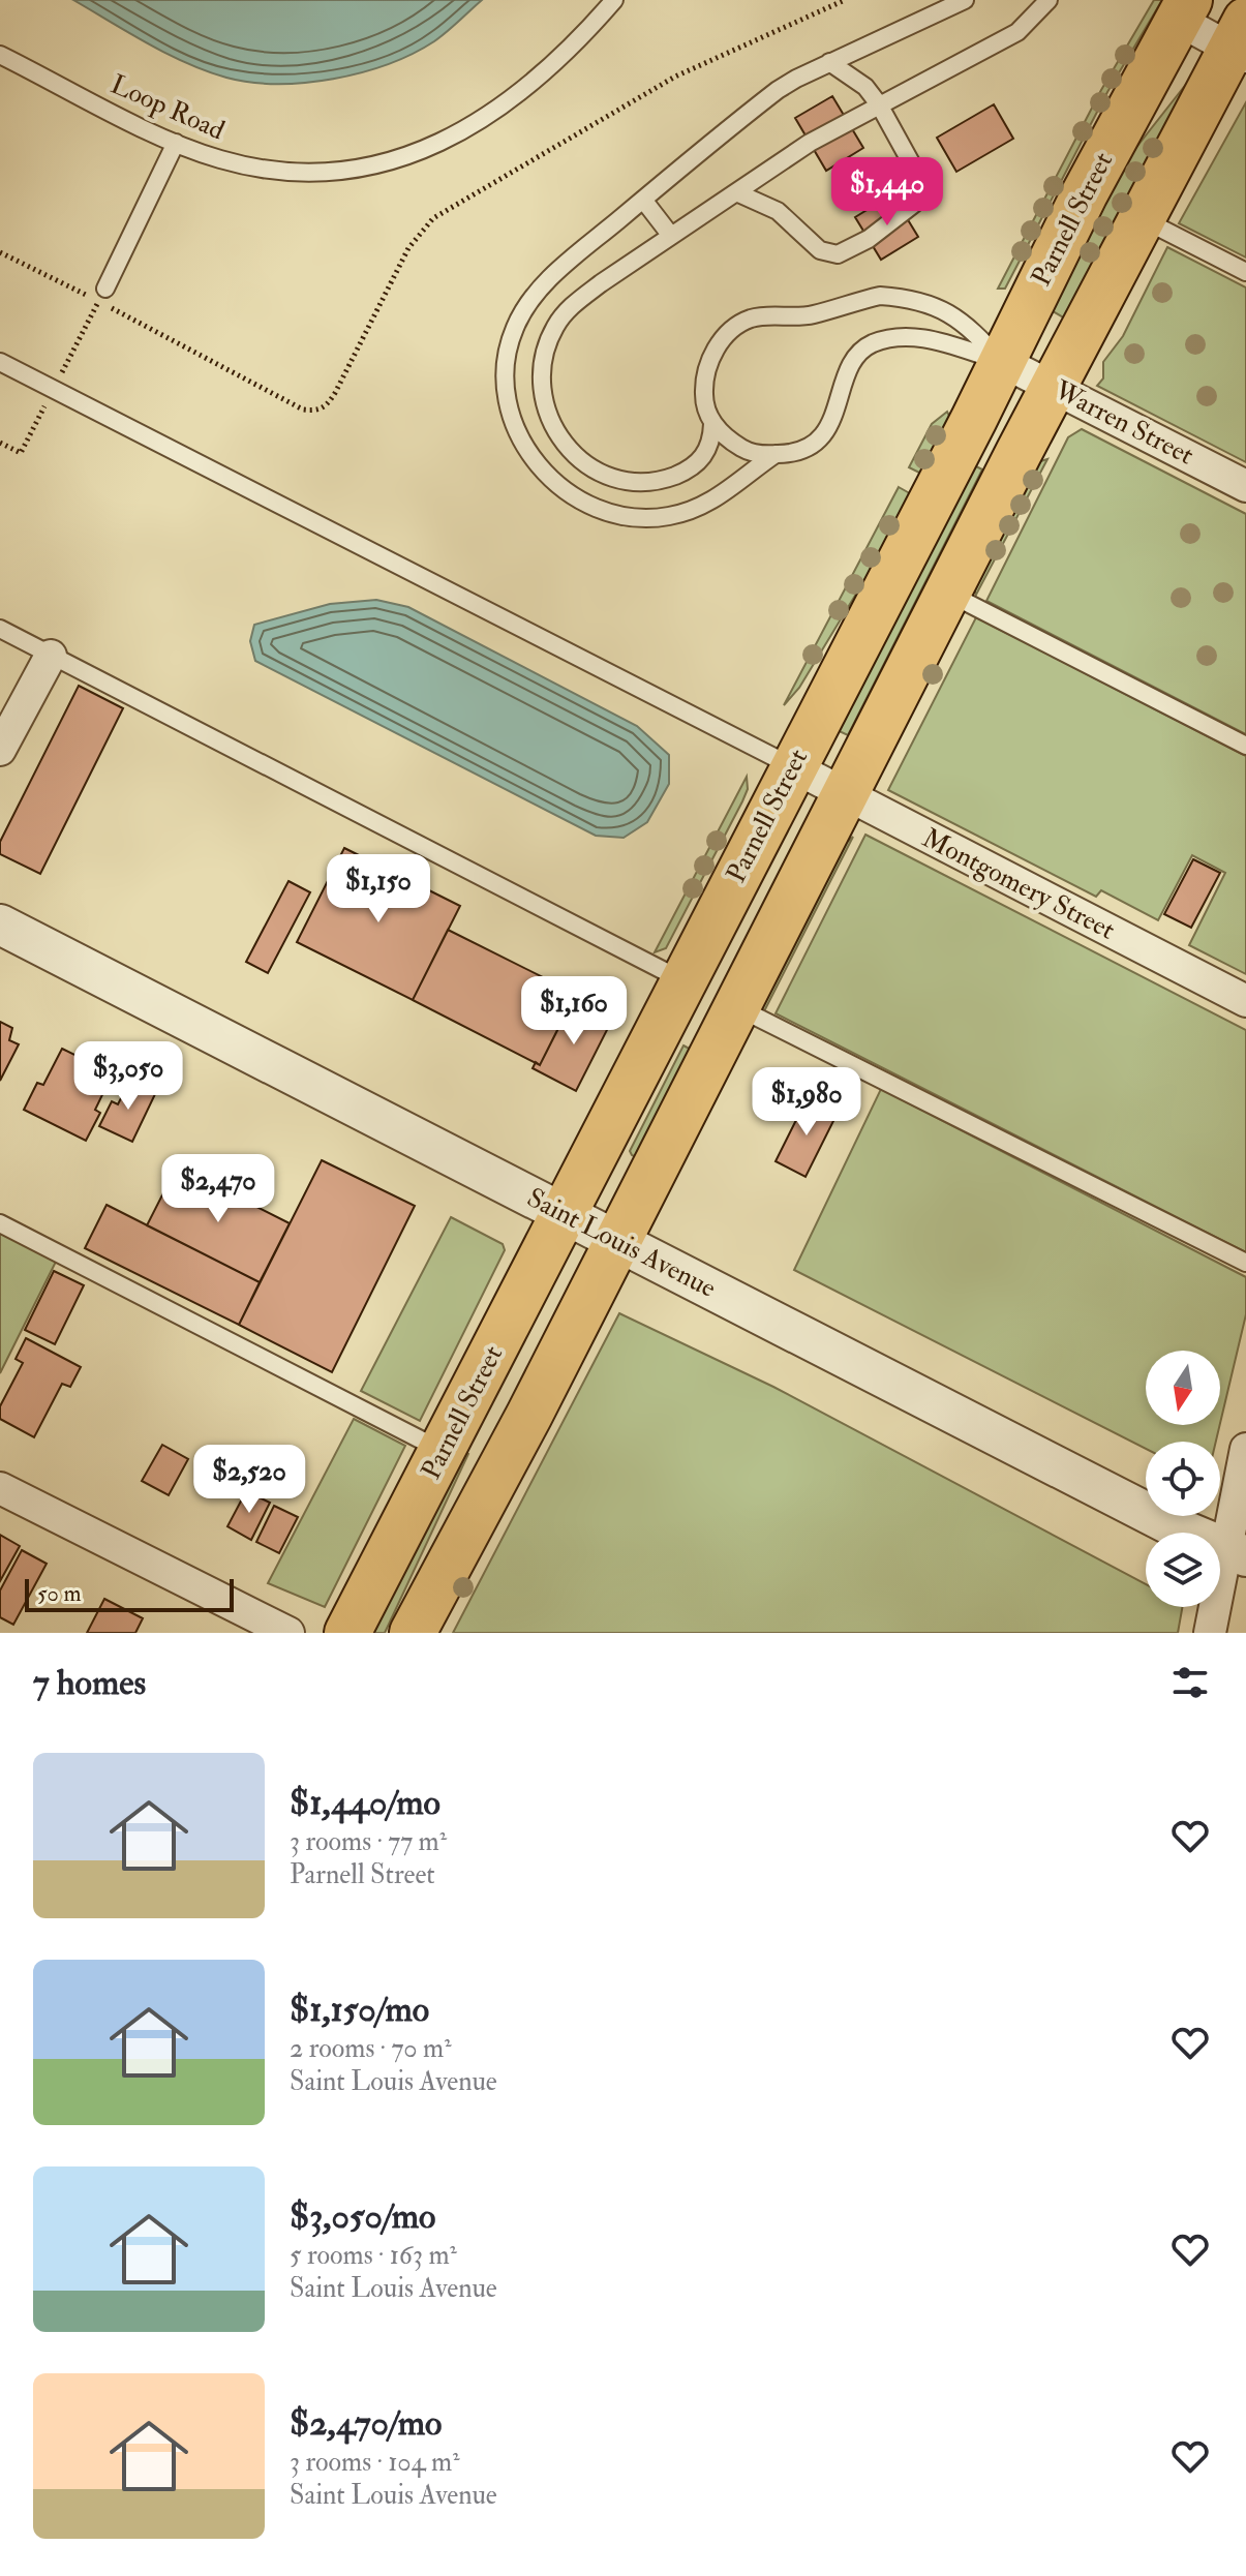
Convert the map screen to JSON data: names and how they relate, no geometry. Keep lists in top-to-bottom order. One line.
{"streets":{"main road":["Parnell Street"],"street":["Warren Street","Montgomery Street","Saint Louis Avenue"],"lane":["Loop Road"]},"crossings":[["Parnell Street","Warren Street"],["Parnell Street","Montgomery Street"],["Parnell Street","Saint Louis Avenue"]],"scale_bar":"50 m","north":"bottom","page":{"price":["$1,440","$1,150","$1,160","$3,050","$1,980","$2,470","$2,520"],"scale":"50 m","heading":"7 homes","list":[{"name":"$1,440/mo","note":"3 rooms · 77 m² · Parnell Street"},{"name":"$1,150/mo","note":"2 rooms · 70 m² · Saint Louis Avenue"},{"name":"$3,050/mo","note":"5 rooms · 163 m² · Saint Louis Avenue"},{"name":"$2,470/mo","note":"3 rooms · 104 m² · Saint Louis Avenue"}]}}
